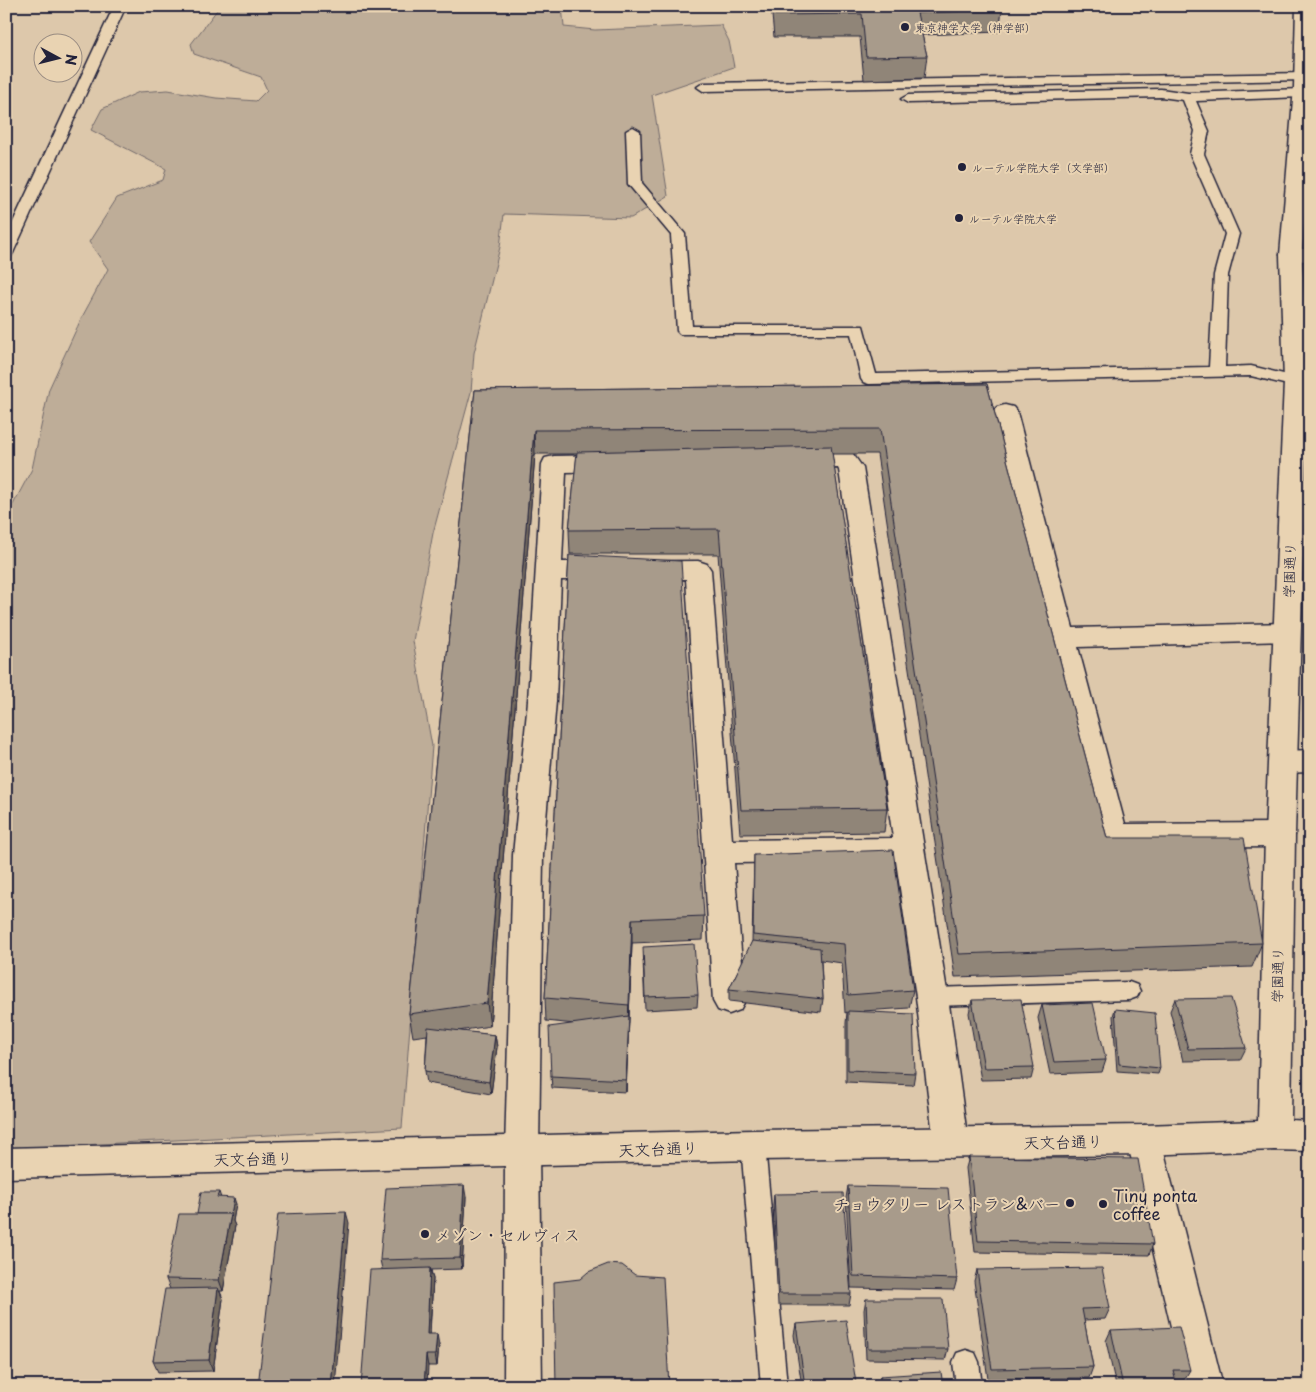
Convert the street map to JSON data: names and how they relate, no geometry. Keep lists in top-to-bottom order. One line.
{"streets":{"street":["学園通り","天文台通り"]},"crossings":[["学園通り","天文台通り"]],"places":["東京神学大学（神学部）","ルーテル学院大学（文学部）","ルーテル学院大学","チョウタリー レストラン&バー","Tiny ponta coffee","メゾン・セルヴィス"],"north":"right"}
